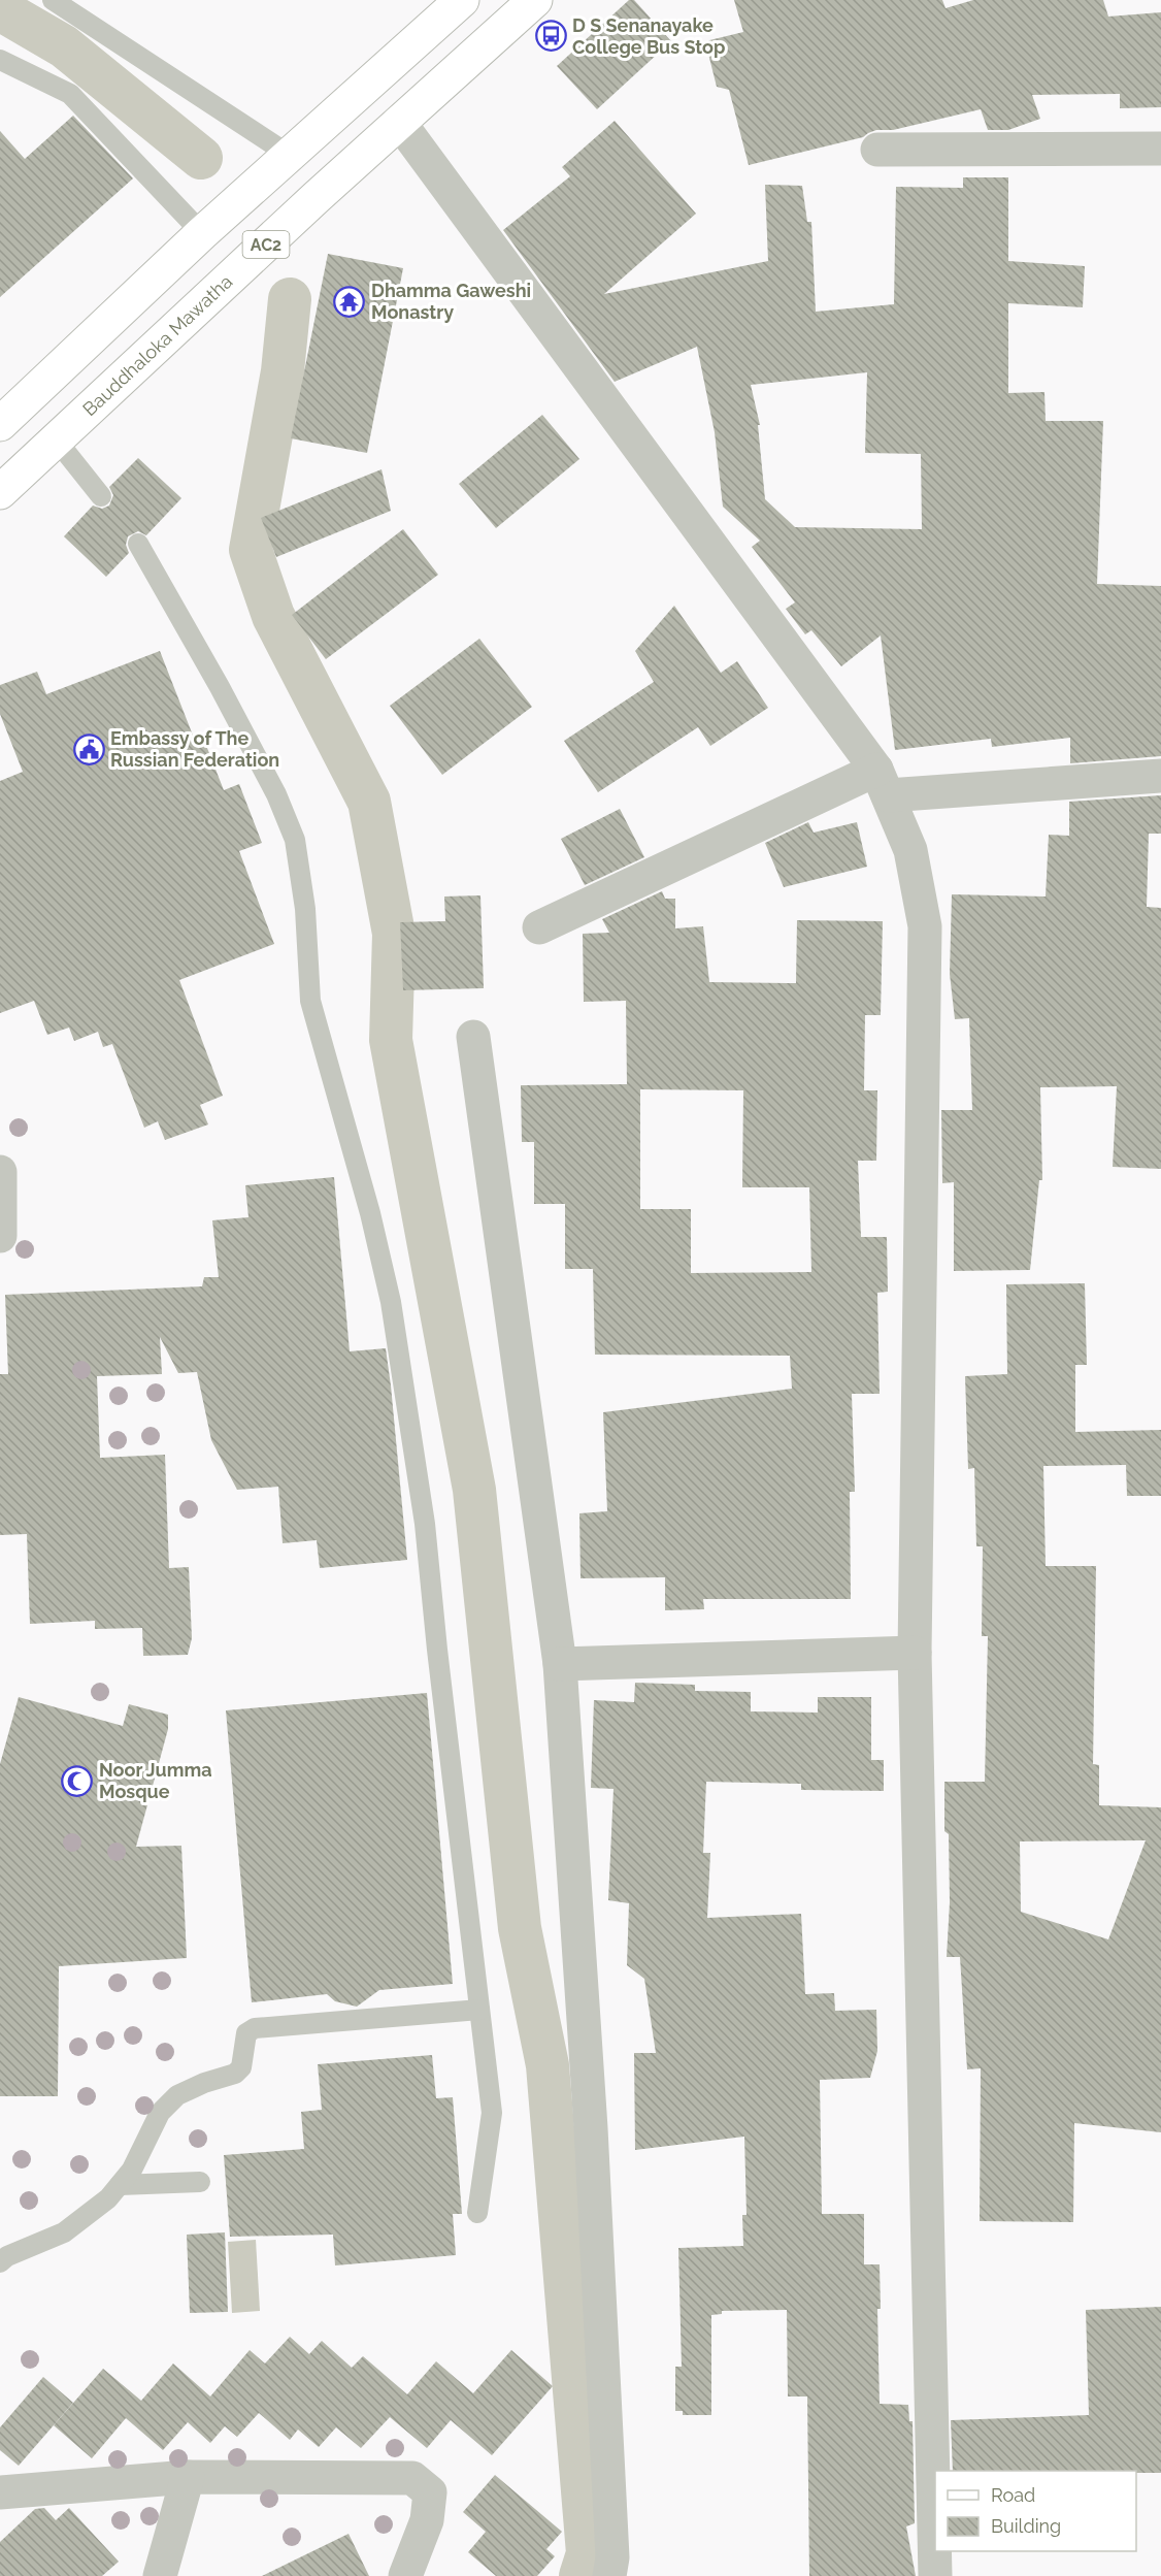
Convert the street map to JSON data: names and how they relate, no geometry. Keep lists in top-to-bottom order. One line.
{"streets":{"main road":["AC2","Bauddhaloka Mawatha"]},"places":{"bus stop":["D S Senanayake College Bus Stop"],"temple":["Dhamma Gaweshi Monastry"],"public building":["Embassy of The Russian Federation"],"mosque":["Noor Jumma Mosque"]},"legend":["Road","Building"]}
